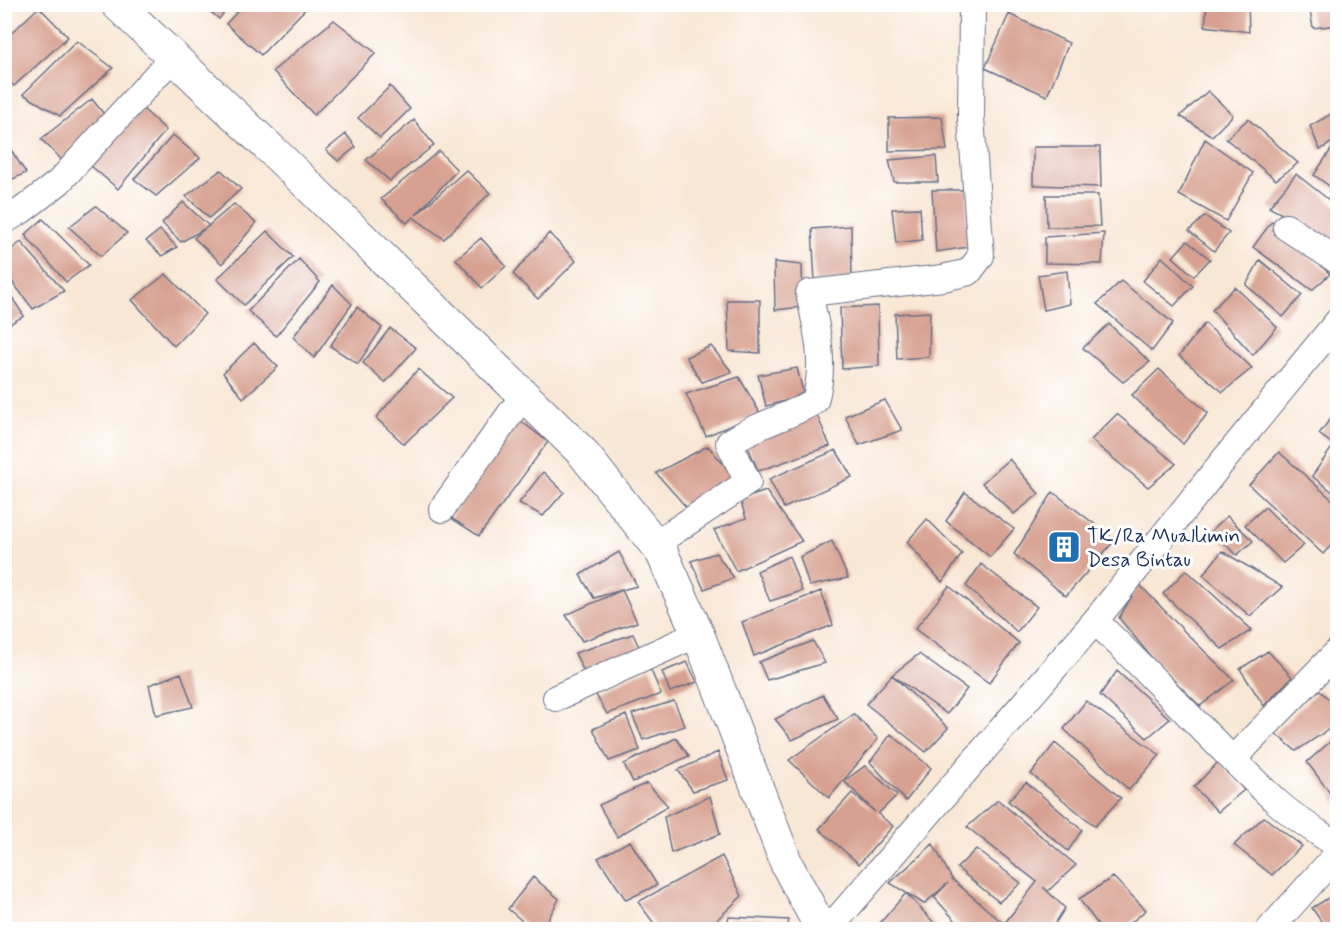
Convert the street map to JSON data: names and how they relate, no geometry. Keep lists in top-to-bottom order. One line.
{"places":{"building":["TK/Ra Muallimin Desa Bintau"]}}
